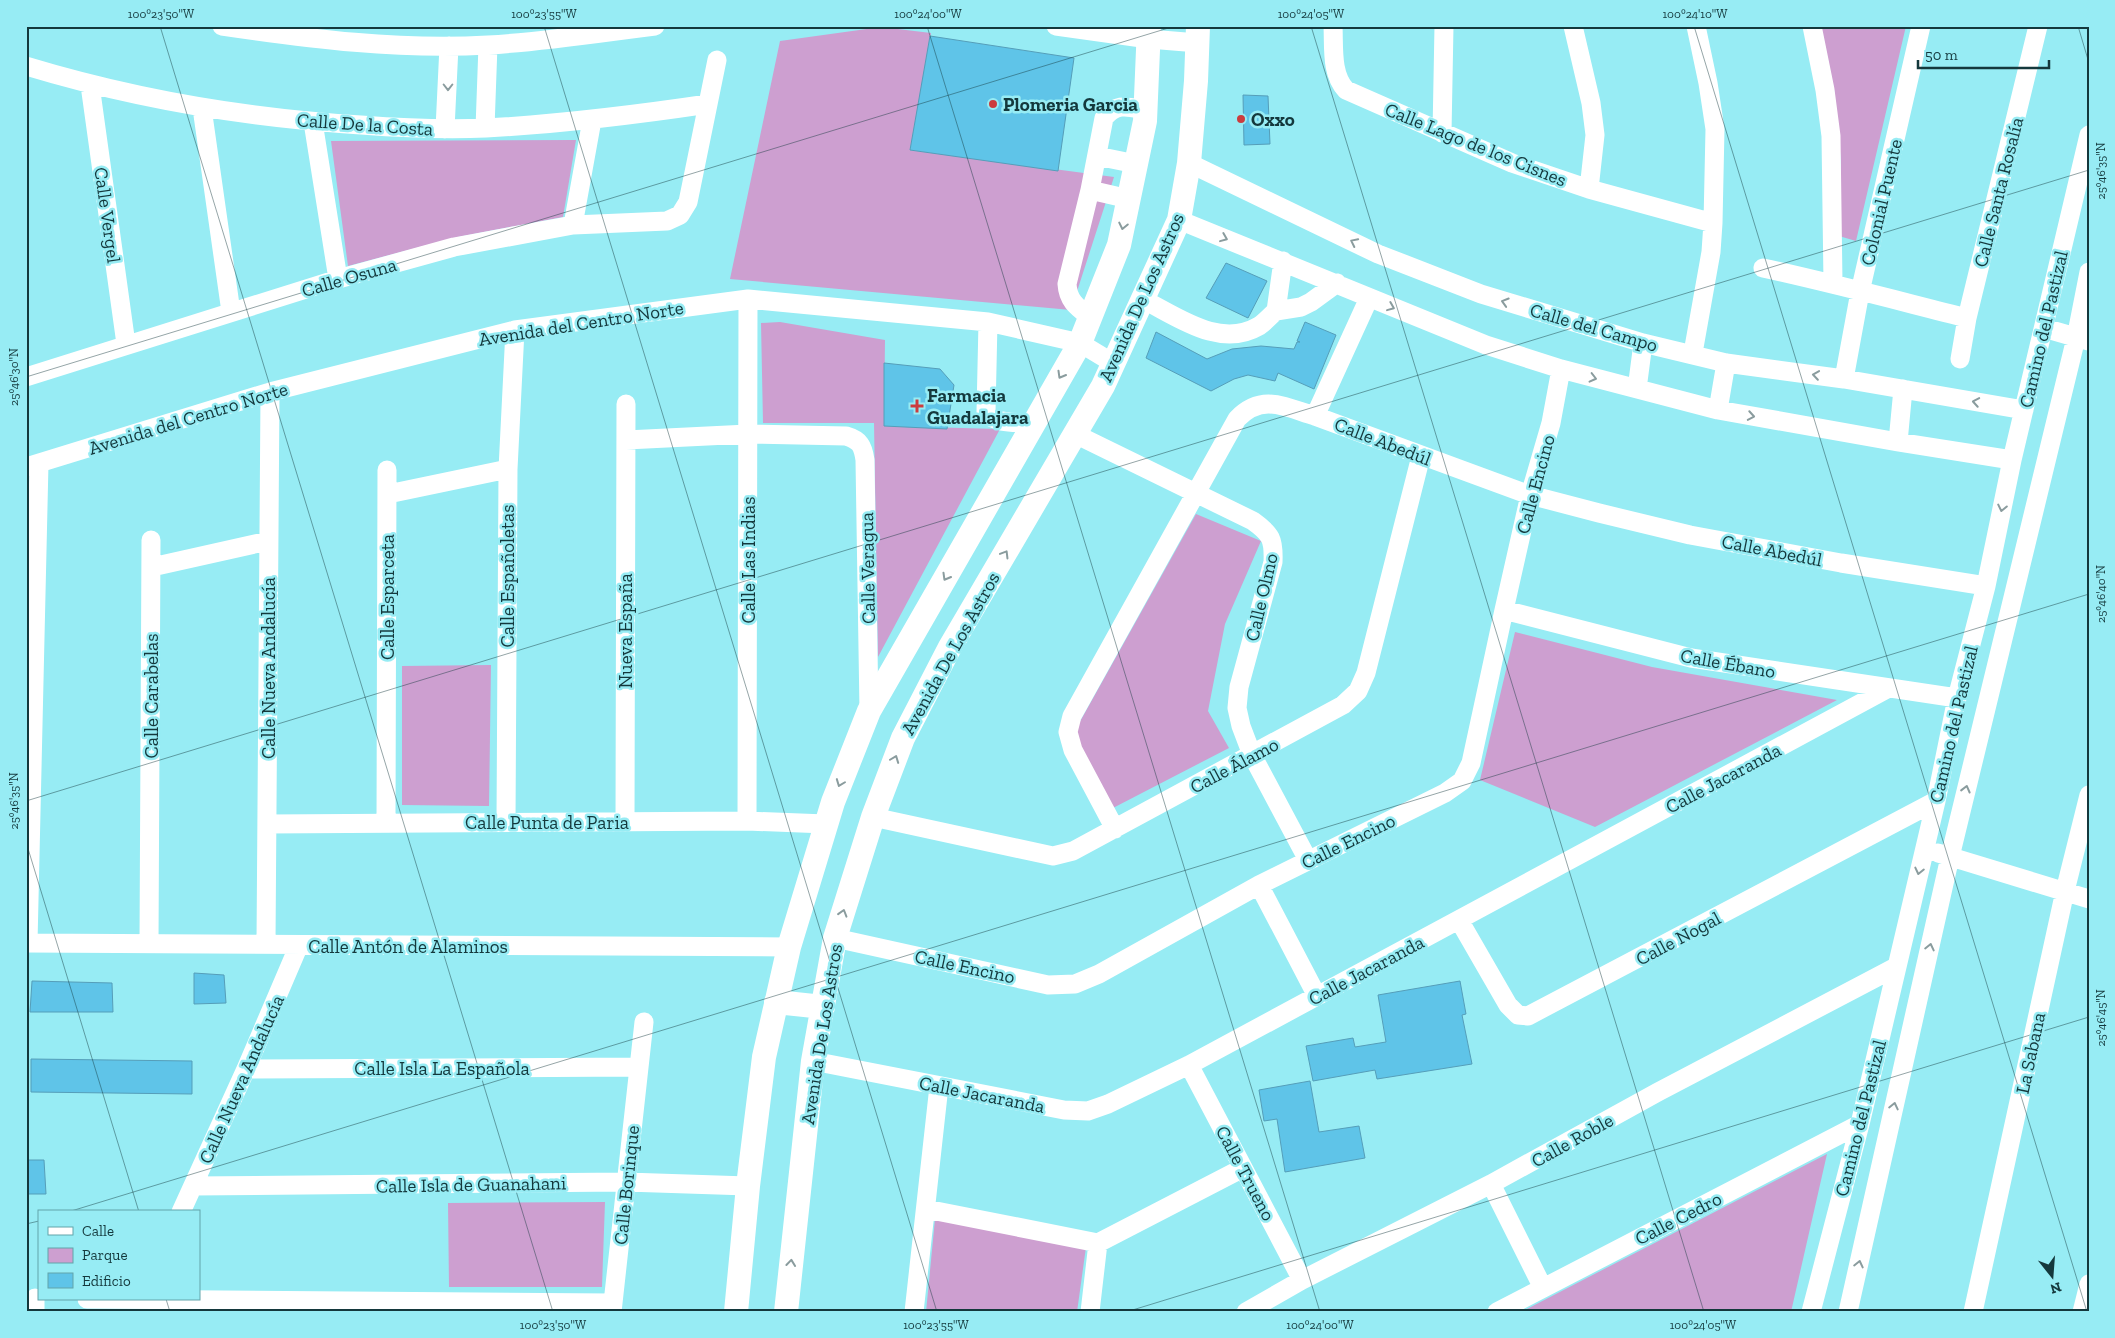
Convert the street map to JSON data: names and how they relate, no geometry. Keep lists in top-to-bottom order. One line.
{"streets":{"main road":["Avenida De Los Astros"],"street":["Calle De la Costa","Calle Lago de los Cisnes","Calle Santa Rosalía","Colonial Puente","Calle Vergel","Calle Osuna","Avenida del Centro Norte","Calle del Campo","Camino del Pastizal","Calle Abedúl","Calle Encino","Calle Las Indias","Calle Veragua","Calle Españoletas","Calle Esparceta","Calle Olmo","Nueva España","Calle Ébano","Calle Nueva Andalucía","Calle Carabelas","Calle Álamo","Calle Jacaranda","Calle Punta de Paria","Calle Nogal","Calle Antón de Alaminos","La Sabana","Calle Isla La Española","Calle Roble","Calle Trueno","Calle Isla de Guanahani","Calle Borinque","Calle Cedro"]},"crossings":[["Calle De la Costa","Calle Vergel"],["Calle De la Costa","Calle Osuna"],["Colonial Puente","Calle del Campo"],["Calle Vergel","Calle Osuna"],["Avenida De Los Astros","Avenida del Centro Norte"],["Avenida De Los Astros","Calle del Campo"],["Avenida De Los Astros","Calle Encino"],["Avenida De Los Astros","Calle Veragua"],["Avenida De Los Astros","Calle Olmo"],["Avenida De Los Astros","Calle Álamo"],["Avenida De Los Astros","Calle Jacaranda"],["Avenida De Los Astros","Calle Punta de Paria"],["Avenida De Los Astros","Calle Antón de Alaminos"],["Avenida De Los Astros","Calle Isla de Guanahani"],["Avenida del Centro Norte","Calle Las Indias"],["Avenida del Centro Norte","Calle Españoletas"],["Avenida del Centro Norte","Calle Nueva Andalucía"],["Calle del Campo","Camino del Pastizal"],["Camino del Pastizal","Calle Abedúl"],["Camino del Pastizal","Calle Ébano"],["Camino del Pastizal","Calle Nogal"],["Camino del Pastizal","Calle Roble"],["Camino del Pastizal","Calle Cedro"],["Calle Abedúl","Calle Encino"],["Calle Abedúl","Calle Olmo"],["Calle Abedúl","Calle Álamo"],["Calle Encino","Calle Olmo"],["Calle Encino","Calle Ébano"],["Calle Las Indias","Calle Veragua"],["Calle Las Indias","Calle Punta de Paria"],["Calle Españoletas","Calle Punta de Paria"],["Calle Esparceta","Calle Punta de Paria"],["Calle Olmo","Calle Álamo"],["Nueva España","Calle Punta de Paria"],["Calle Ébano","Calle Jacaranda"],["Calle Nueva Andalucía","Calle Punta de Paria"],["Calle Nueva Andalucía","Calle Antón de Alaminos"],["Calle Nueva Andalucía","Calle Isla La Española"],["Calle Nueva Andalucía","Calle Isla de Guanahani"],["Calle Carabelas","Calle Antón de Alaminos"],["Calle Jacaranda","Calle Nogal"],["Calle Jacaranda","Calle Trueno"],["Calle Isla La Española","Calle Borinque"],["Calle Roble","Calle Trueno"],["Calle Isla de Guanahani","Calle Borinque"]],"places":{"other":["Plomeria Garcia","Oxxo"],"health":["Farmacia Guadalajara"]},"legend":["Calle","Parque","Edificio"],"scale_bar":"50 m","north":"bottom","coordinates":["100°23'50\"W","100°23'55\"W","100°24'00\"W","100°24'05\"W","100°24'10\"W","25°46'35\"N","25°46'30\"N","25°46'40\"N","25°46'45\"N"]}
